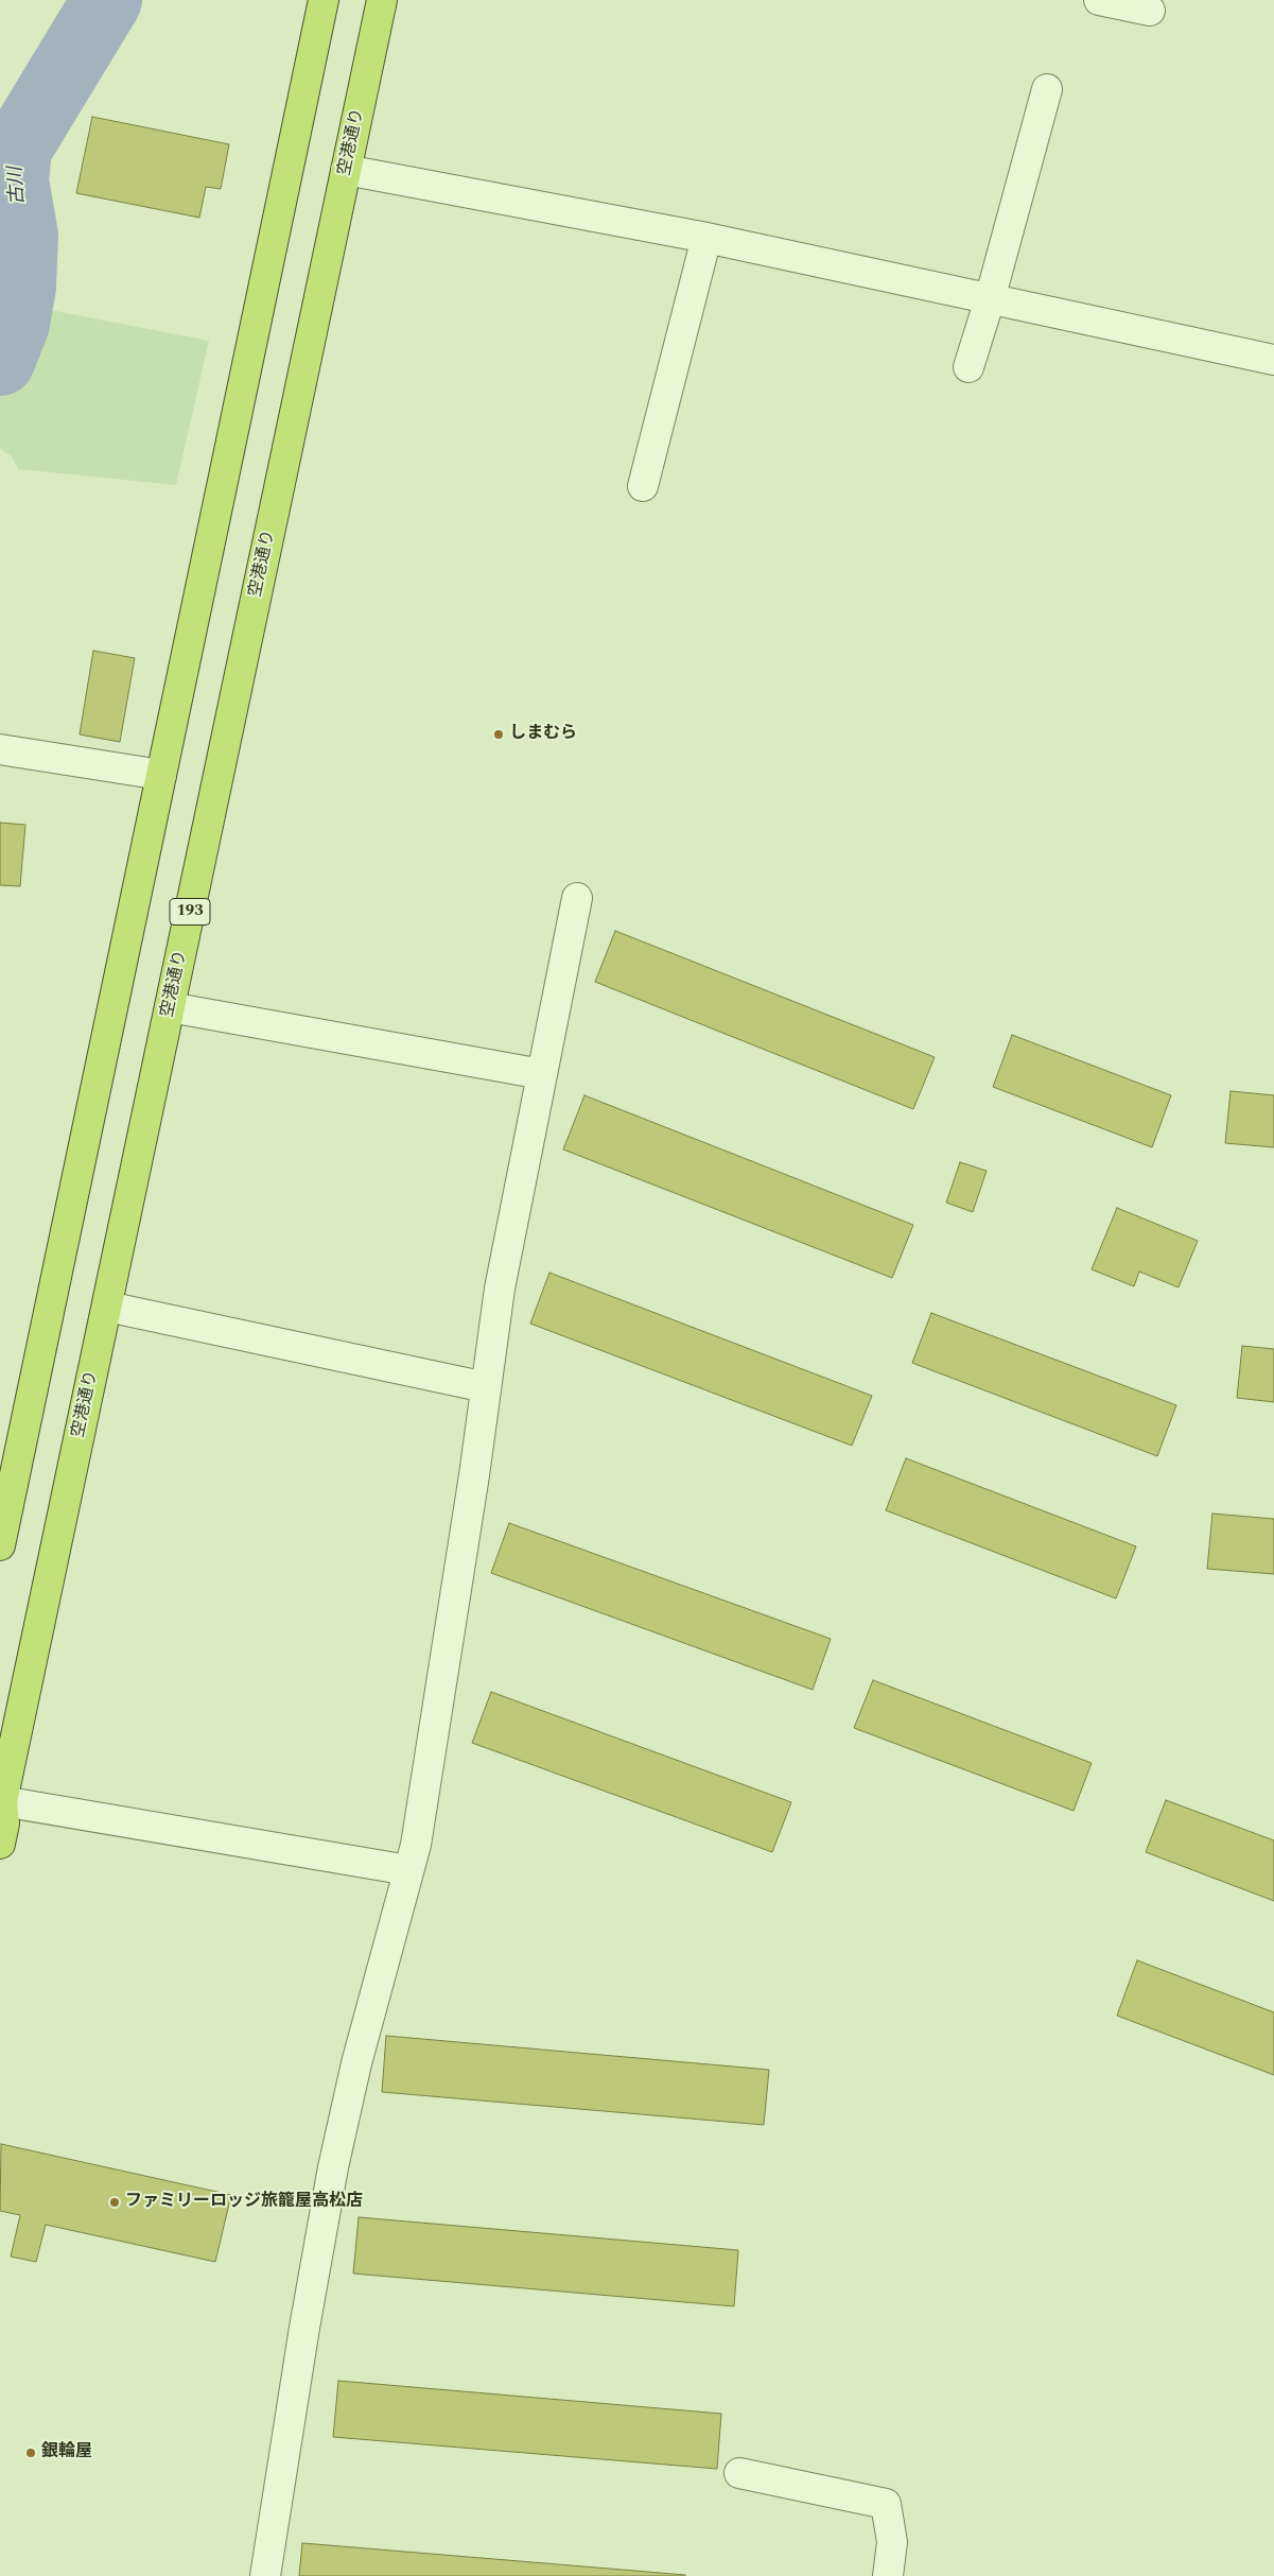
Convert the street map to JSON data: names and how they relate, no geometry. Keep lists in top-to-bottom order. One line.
{"streets":{"highway":["空港通り","193"]},"water":["古川"],"places":["しまむら","ファミリーロッジ旅籠屋高松店","銀輪屋"]}
